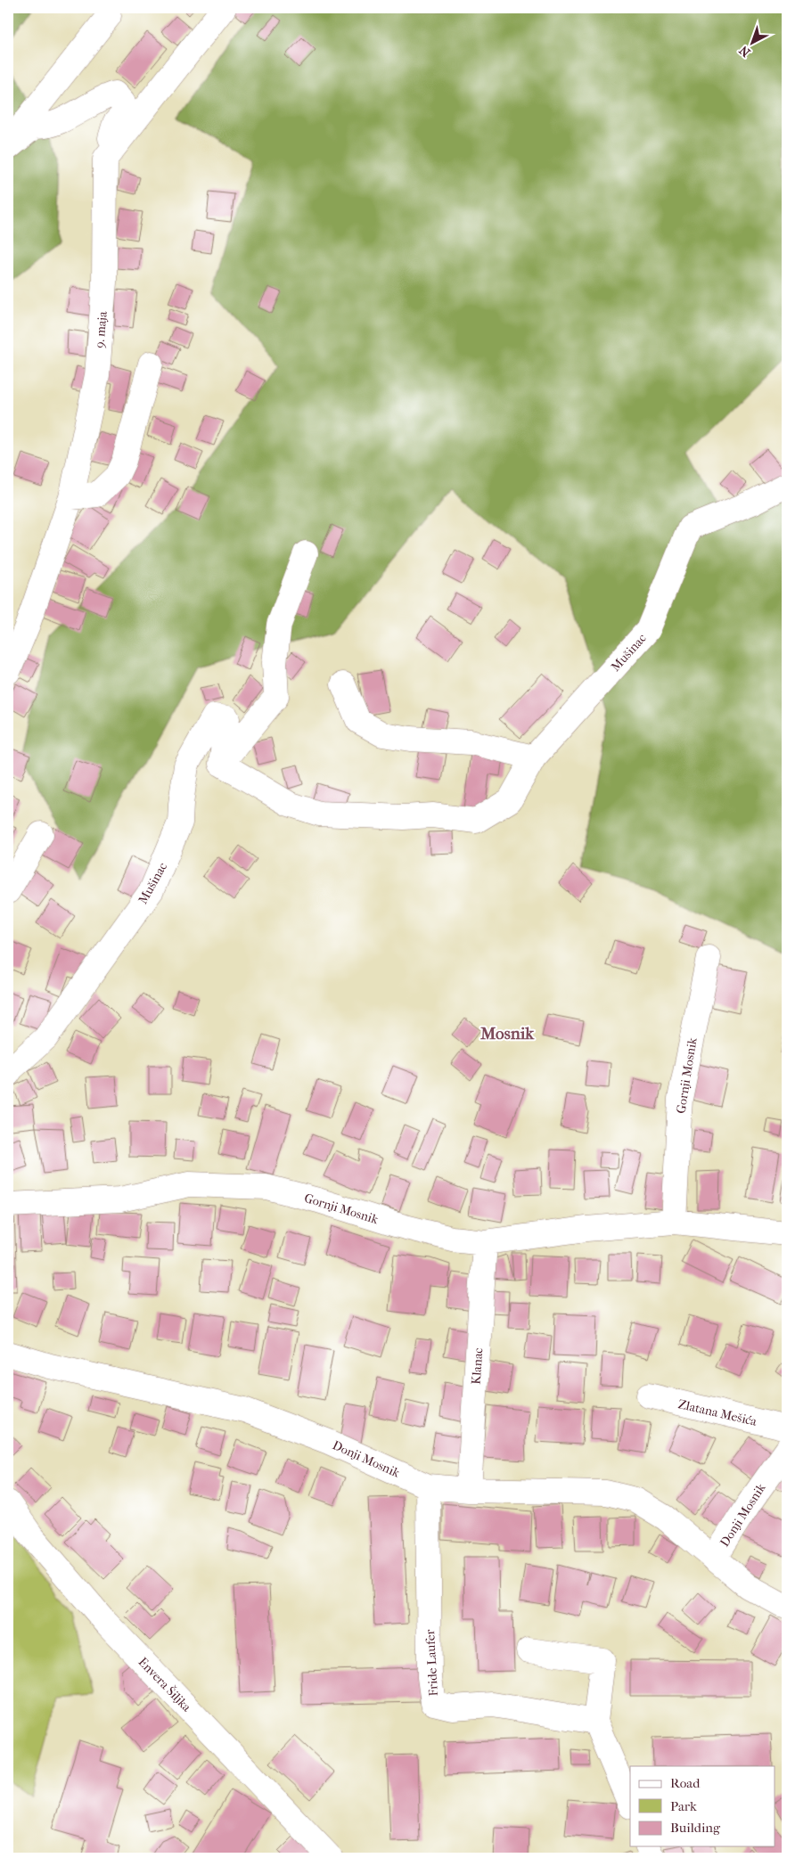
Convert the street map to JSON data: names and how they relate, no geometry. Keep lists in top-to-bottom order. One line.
{"streets":{"street":["9. maja","Mušinac","Gornji Mosnik","Klanac","Zlatana Mešića","Donji Mosnik","Fride Laufer","Envera Šiljka"]},"crossings":[["Gornji Mosnik","Klanac"],["Klanac","Donji Mosnik"],["Donji Mosnik","Fride Laufer"]],"districts":["Mosnik"],"legend":["Road","Park","Building"],"north":"bottom left"}
